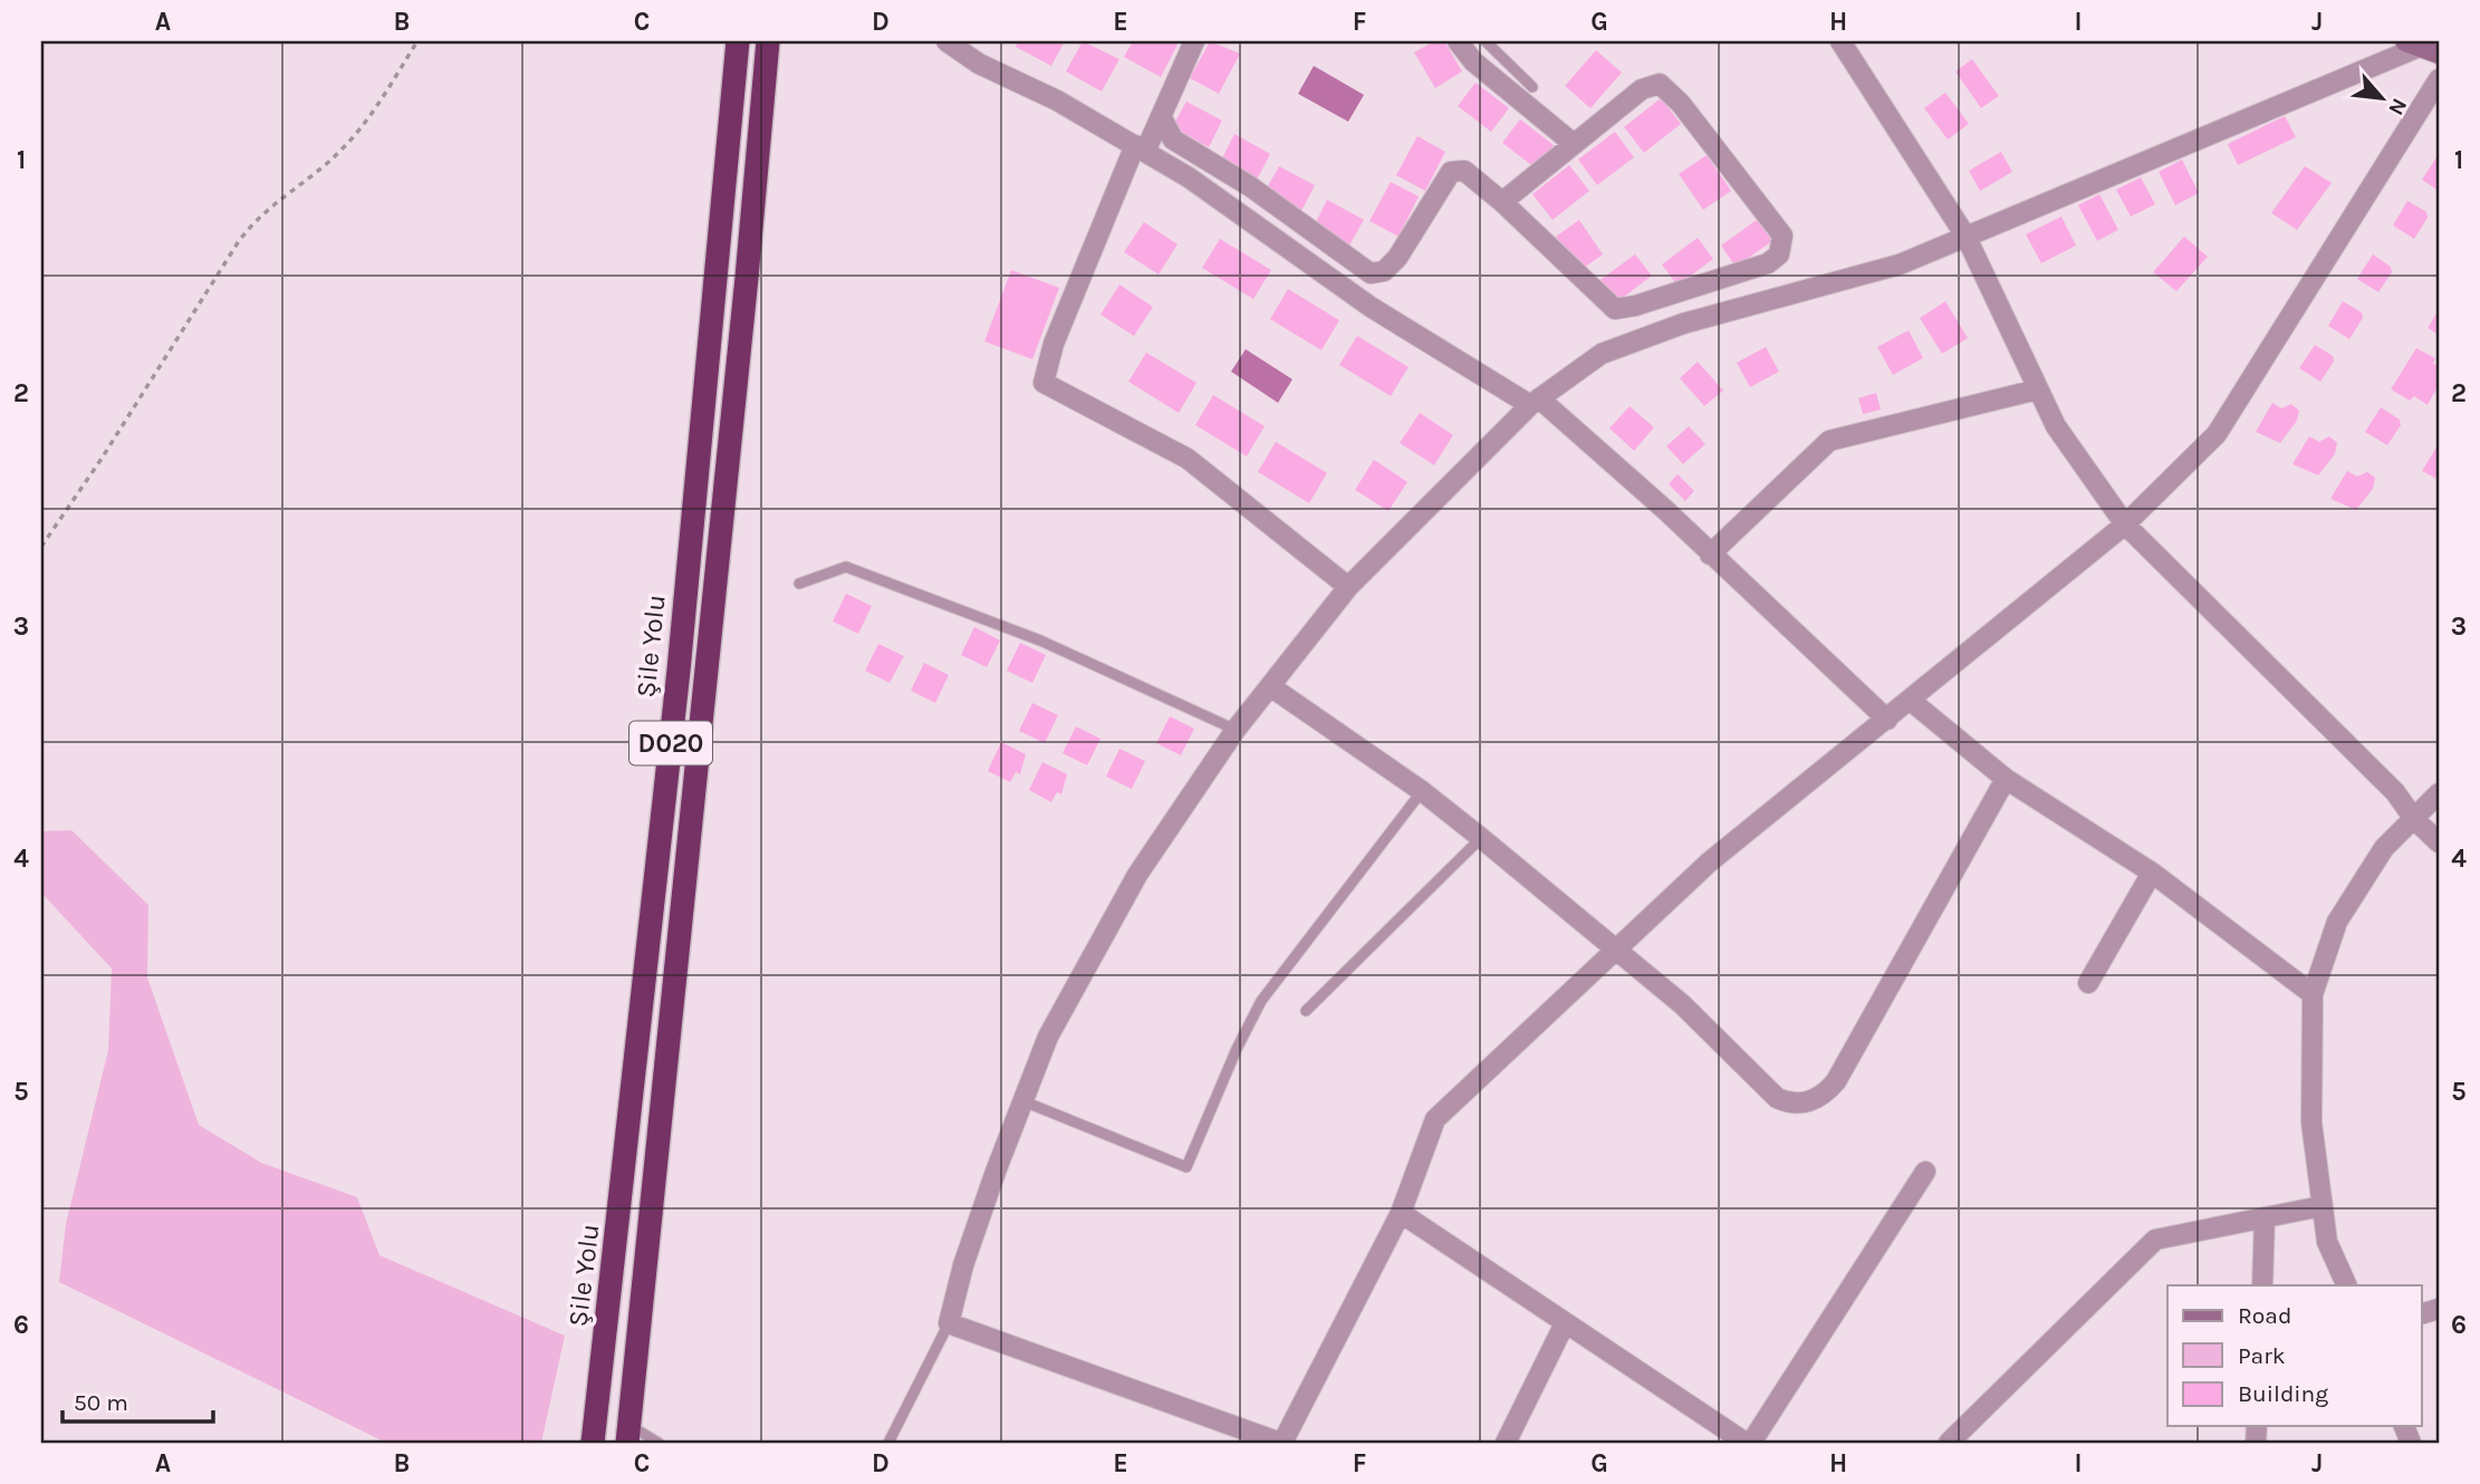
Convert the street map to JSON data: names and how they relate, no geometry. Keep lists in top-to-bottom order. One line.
{"streets":{"highway":["Şile Yolu","D020"]},"legend":["Road","Park","Building"],"scale_bar":"50 m","north":"bottom right","grid":{"columns":["A","B","C","D","E","F","G","H","I","J"],"rows":["1","2","3","4","5","6"]}}
